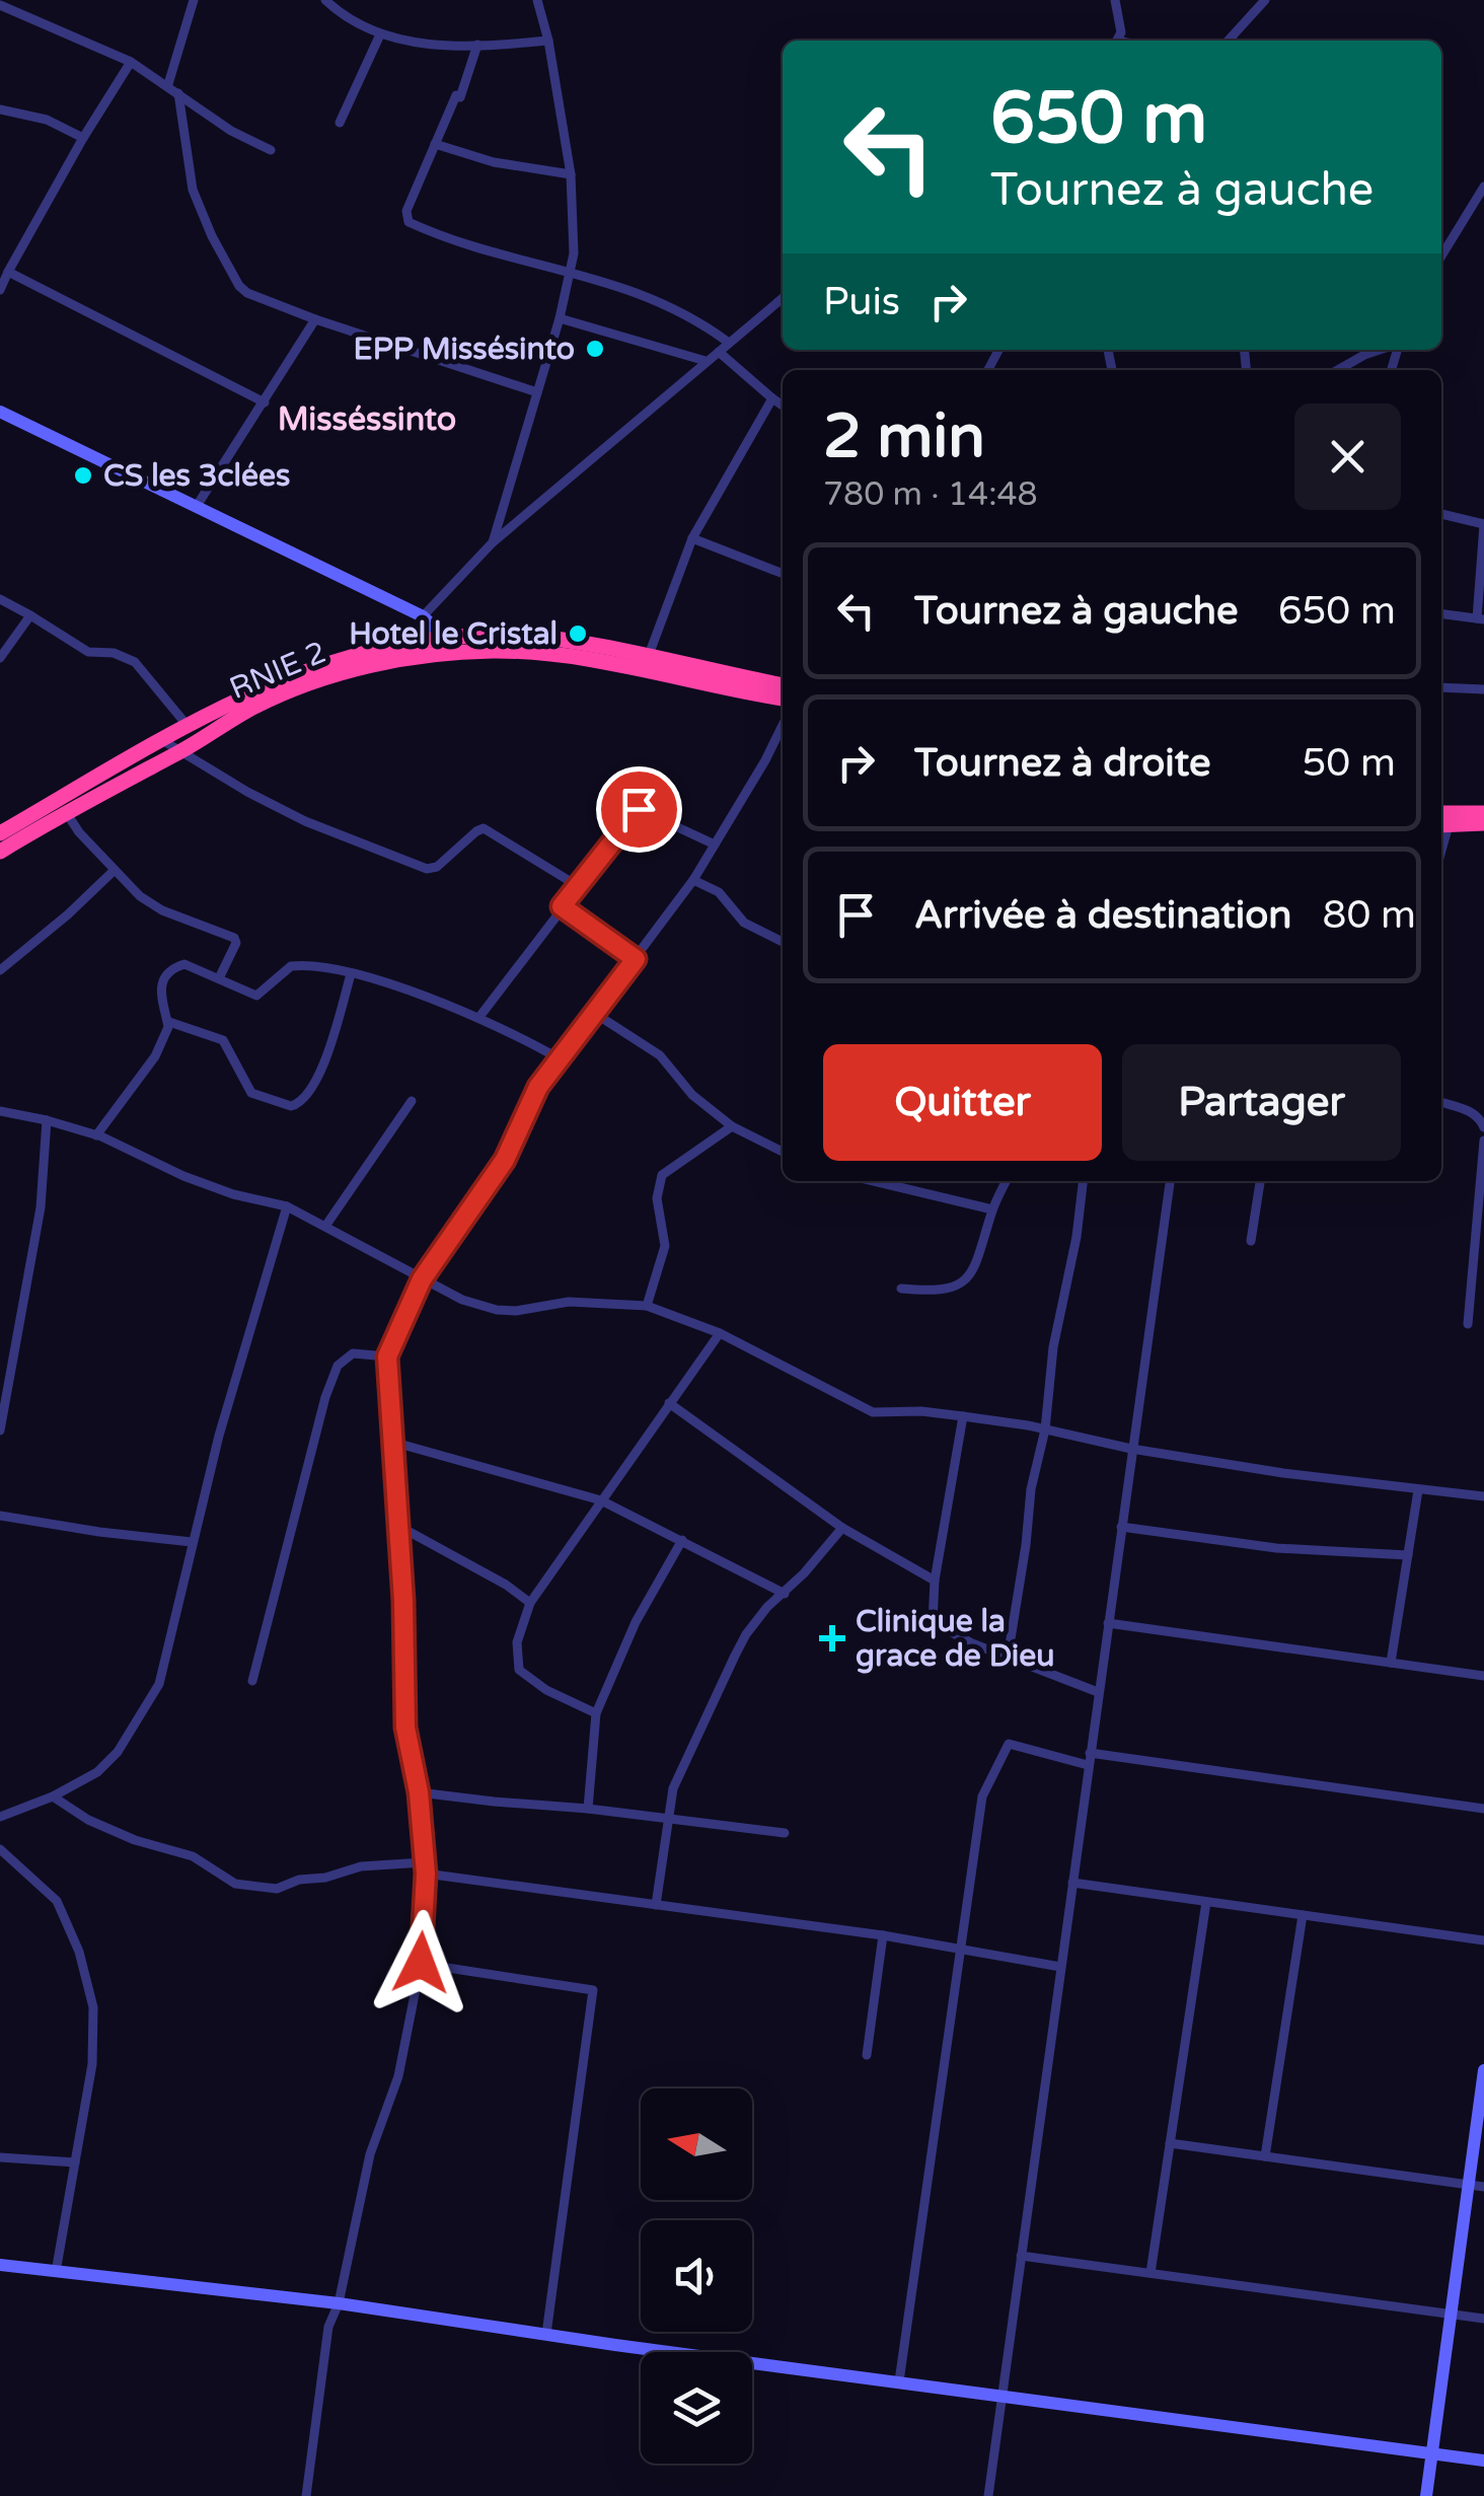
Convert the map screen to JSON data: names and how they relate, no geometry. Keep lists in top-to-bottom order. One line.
{"streets":{"highway":["RNIE 2"]},"districts":["Misséssinto"],"places":{"other":["EPP Missésinto","CS les 3clées","Hotel le Cristal"],"health":["Clinique la grace de Dieu"]},"north":"left","page":{"turn":["650 m","Tournez à gauche"],"then":"Puis","heading":["2 min","780 m · 14:48"],"list":[{"name":"Tournez à gauche","value":"650 m"},{"name":"Tournez à droite","value":"50 m"},{"name":"Arrivée à destination","value":"80 m"}],"buttons":["Quitter","Partager"]}}
